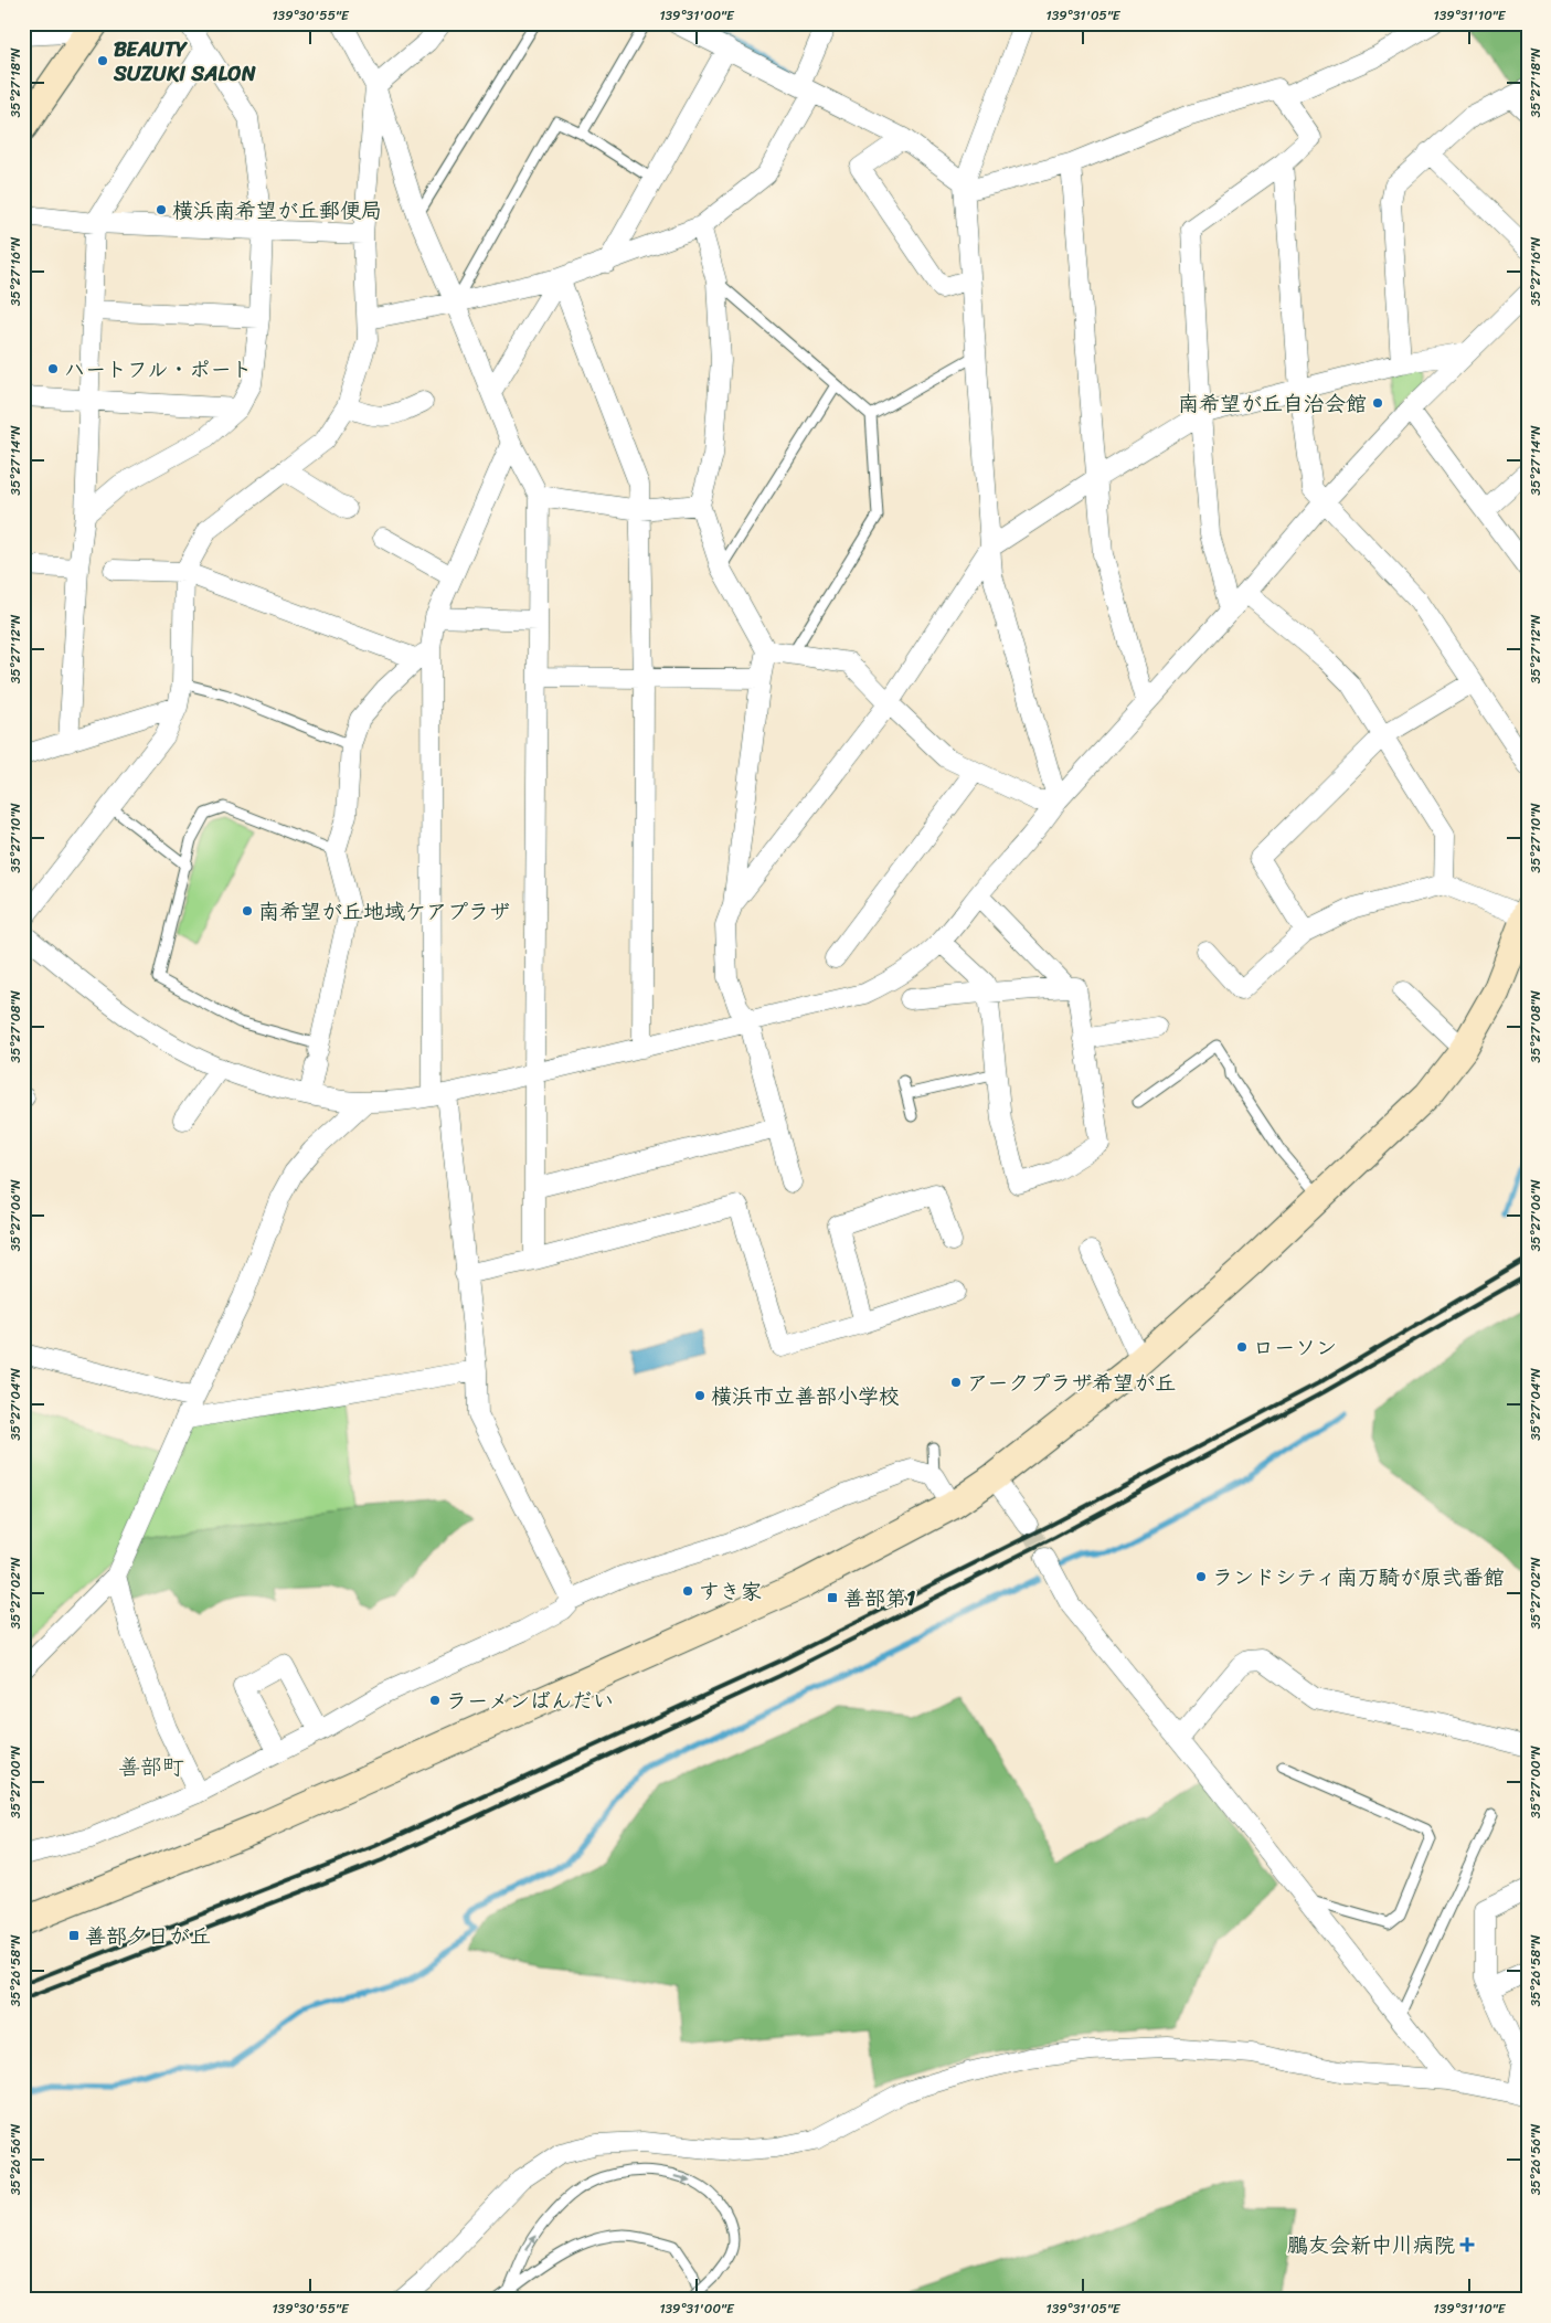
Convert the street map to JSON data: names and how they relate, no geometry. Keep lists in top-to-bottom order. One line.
{"districts":["善部町"],"places":{"other":["BEAUTY SUZUKI SALON","横浜南希望が丘郵便局","ハートフル・ポート","南希望が丘自治会館","南希望が丘地域ケアプラザ","ローソン","アークプラザ希望が丘","横浜市立善部小学校","ランドシティ南万騎が原弐番館","すき家","ラーメンばんだい"],"transit":["善部第1","善部夕日が丘"],"health":["鵬友会新中川病院"]},"coordinates":["139°30'55\"E","139°31'00\"E","139°31'05\"E","139°31'10\"E","35°27'18\"N","35°27'16\"N","35°27'14\"N","35°27'12\"N","35°27'10\"N","35°27'08\"N","35°27'06\"N","35°27'04\"N","35°27'02\"N","35°27'00\"N","35°26'58\"N","35°26'56\"N"]}
